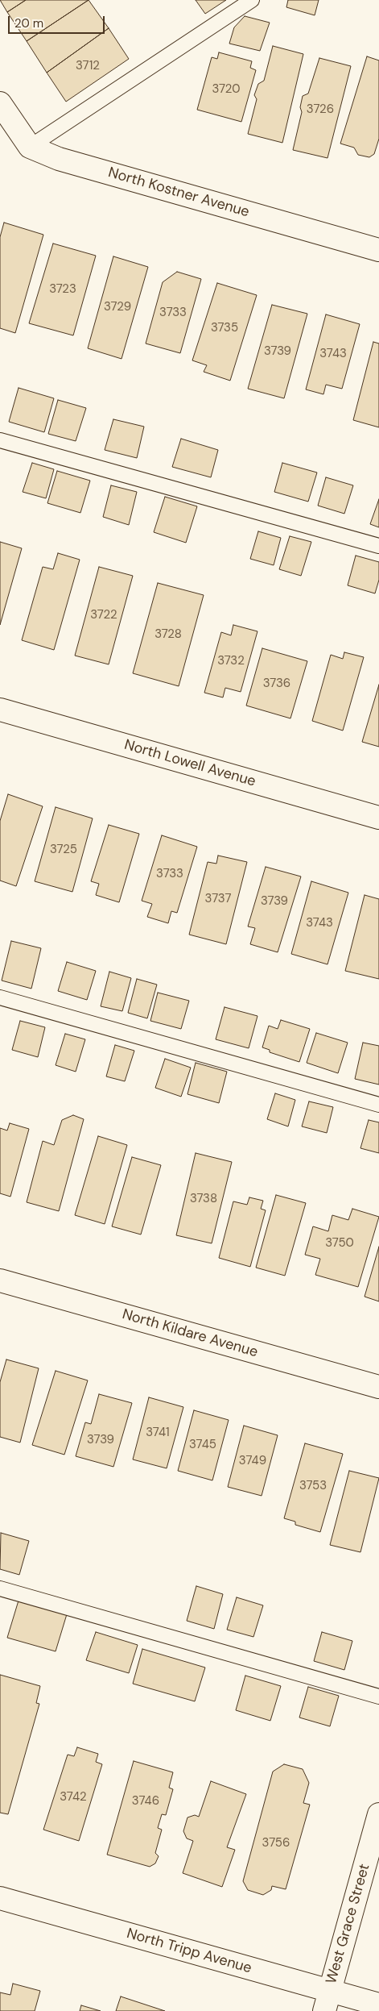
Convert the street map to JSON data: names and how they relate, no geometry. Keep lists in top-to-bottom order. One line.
{"streets":{"street":["North Kostner Avenue","North Lowell Avenue","North Kildare Avenue","West Grace Street","North Tripp Avenue"]},"crossings":[["West Grace Street","North Tripp Avenue"]],"house_numbers":["3712","3720","3726","3723","3729","3733","3735","3739","3743","3722","3728","3732","3736","3725","3733","3737","3739","3743","3738","3750","3741","3739","3745","3749","3753","3742","3746","3756"],"scale_bar":"20 m"}
